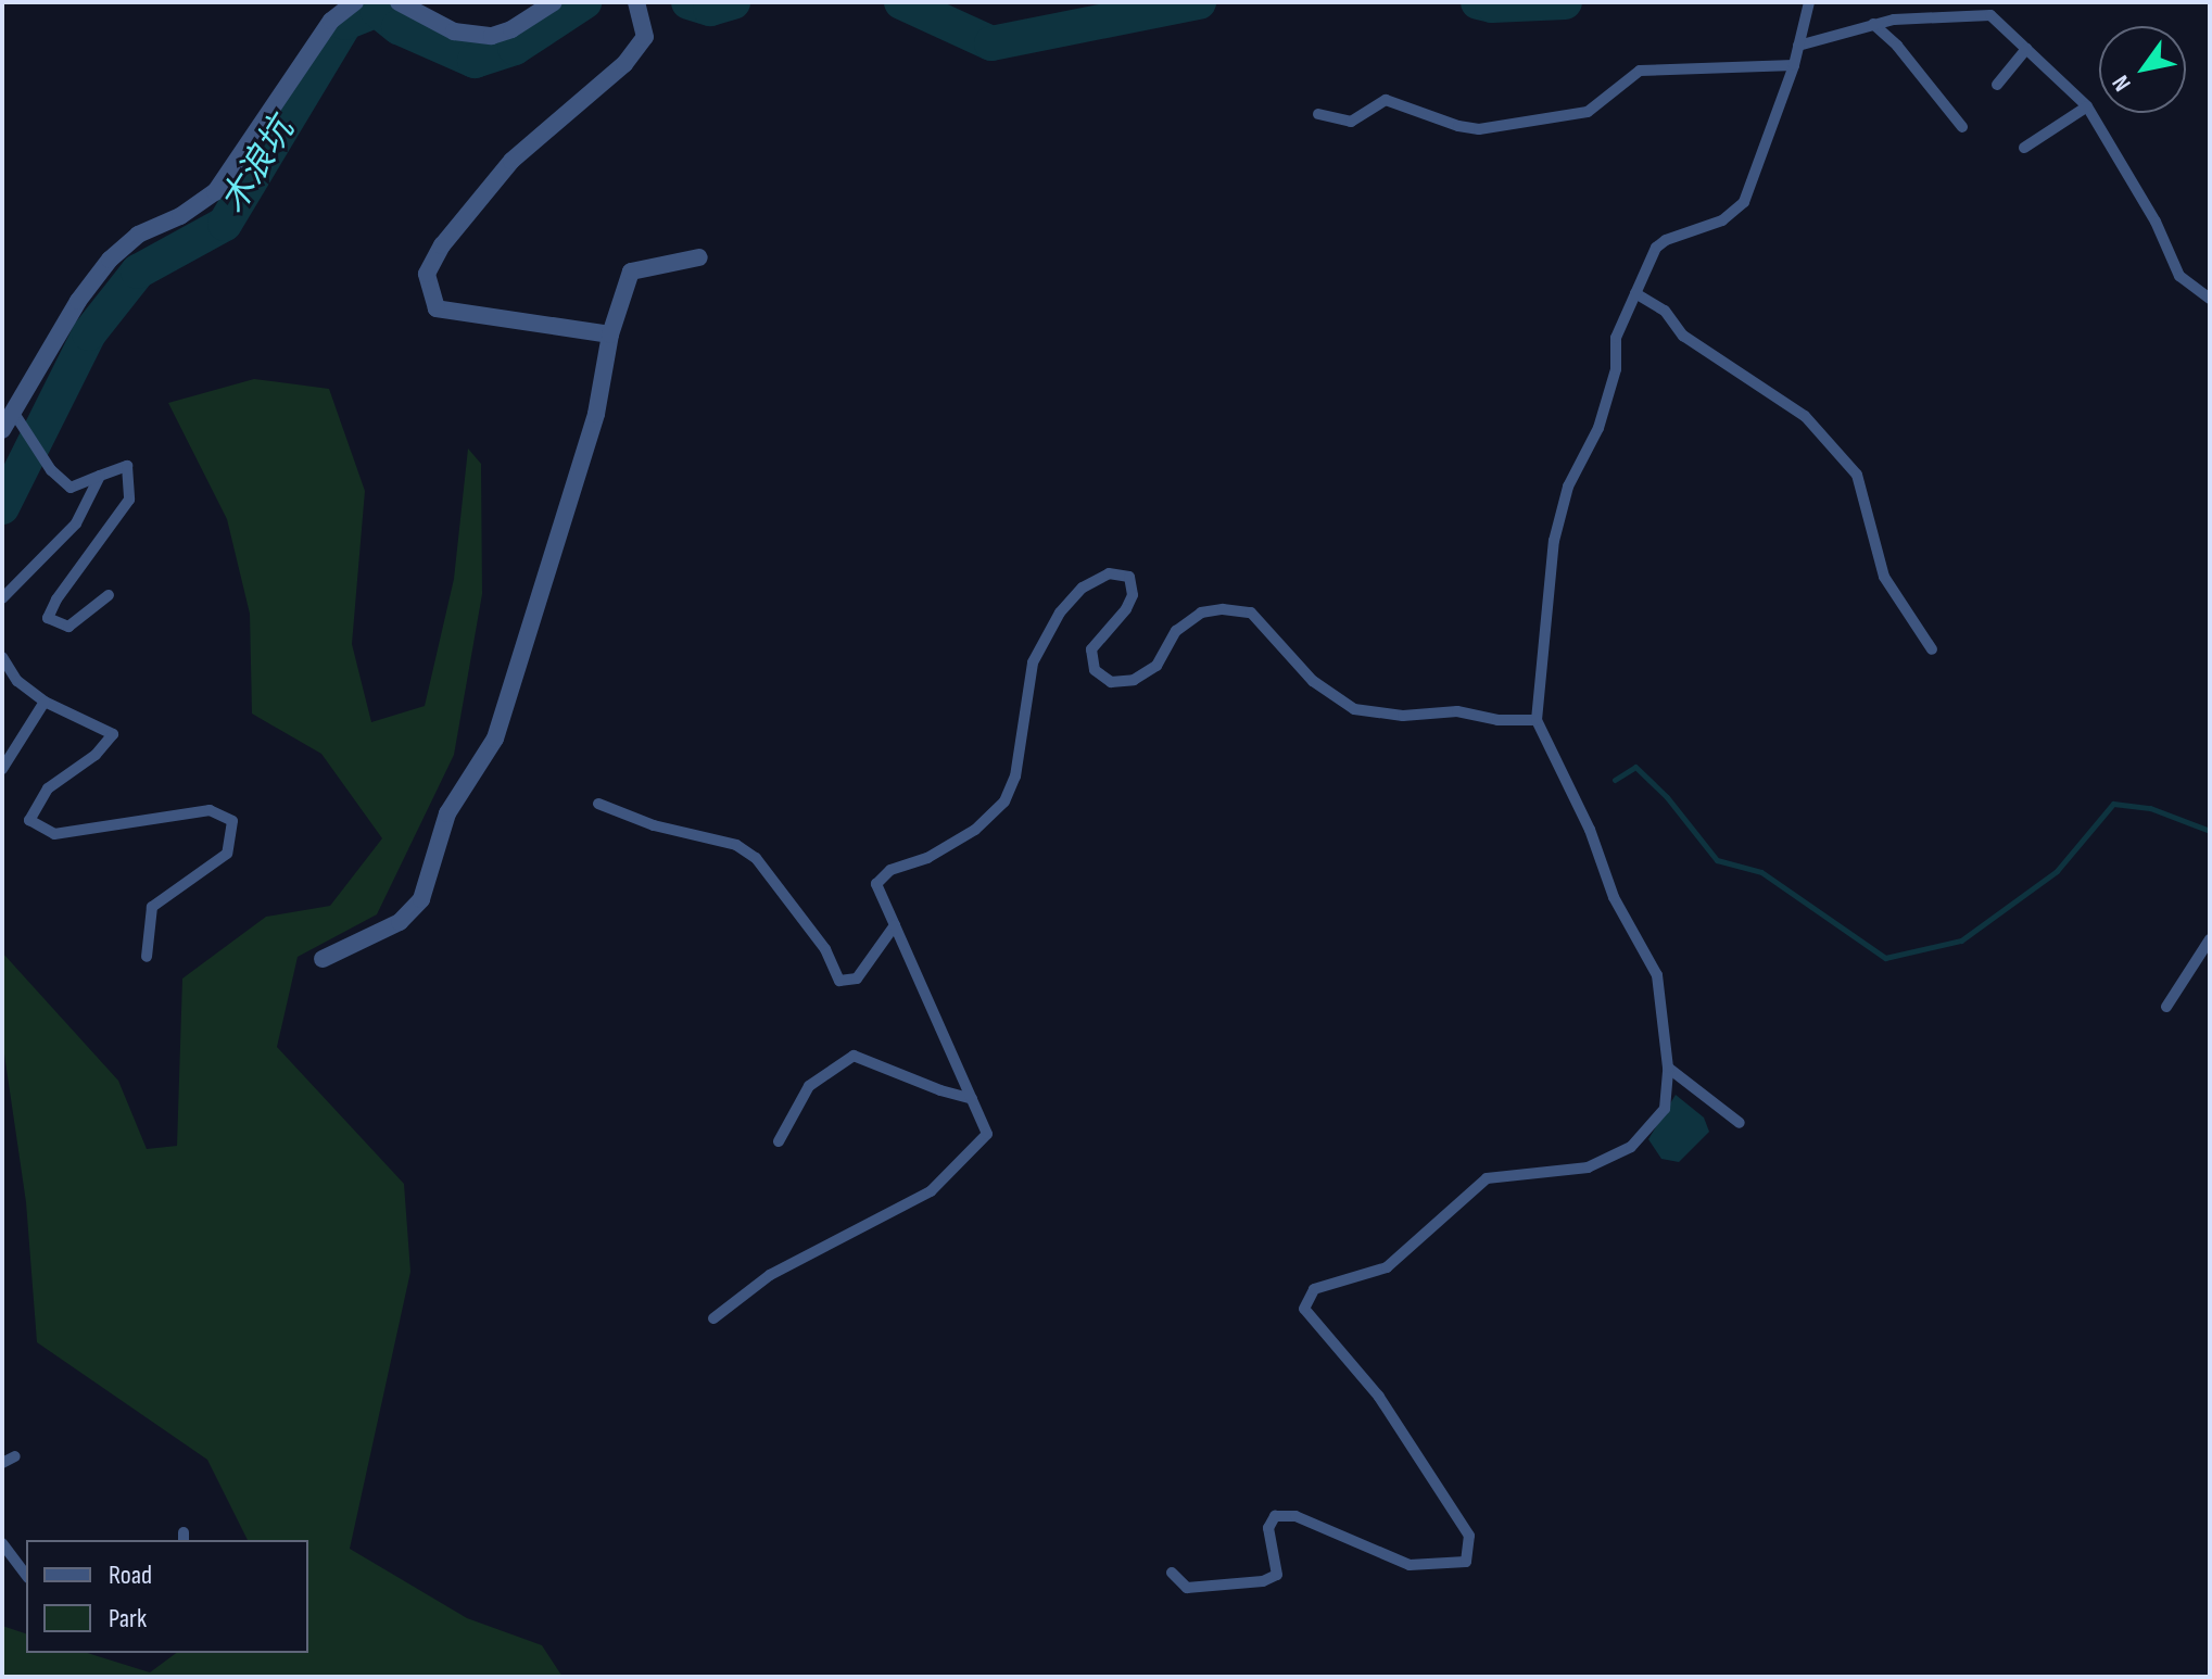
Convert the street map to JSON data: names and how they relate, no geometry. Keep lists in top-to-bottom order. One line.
{"water":["木浪坑"],"legend":["Road","Park"],"north":"bottom left"}
